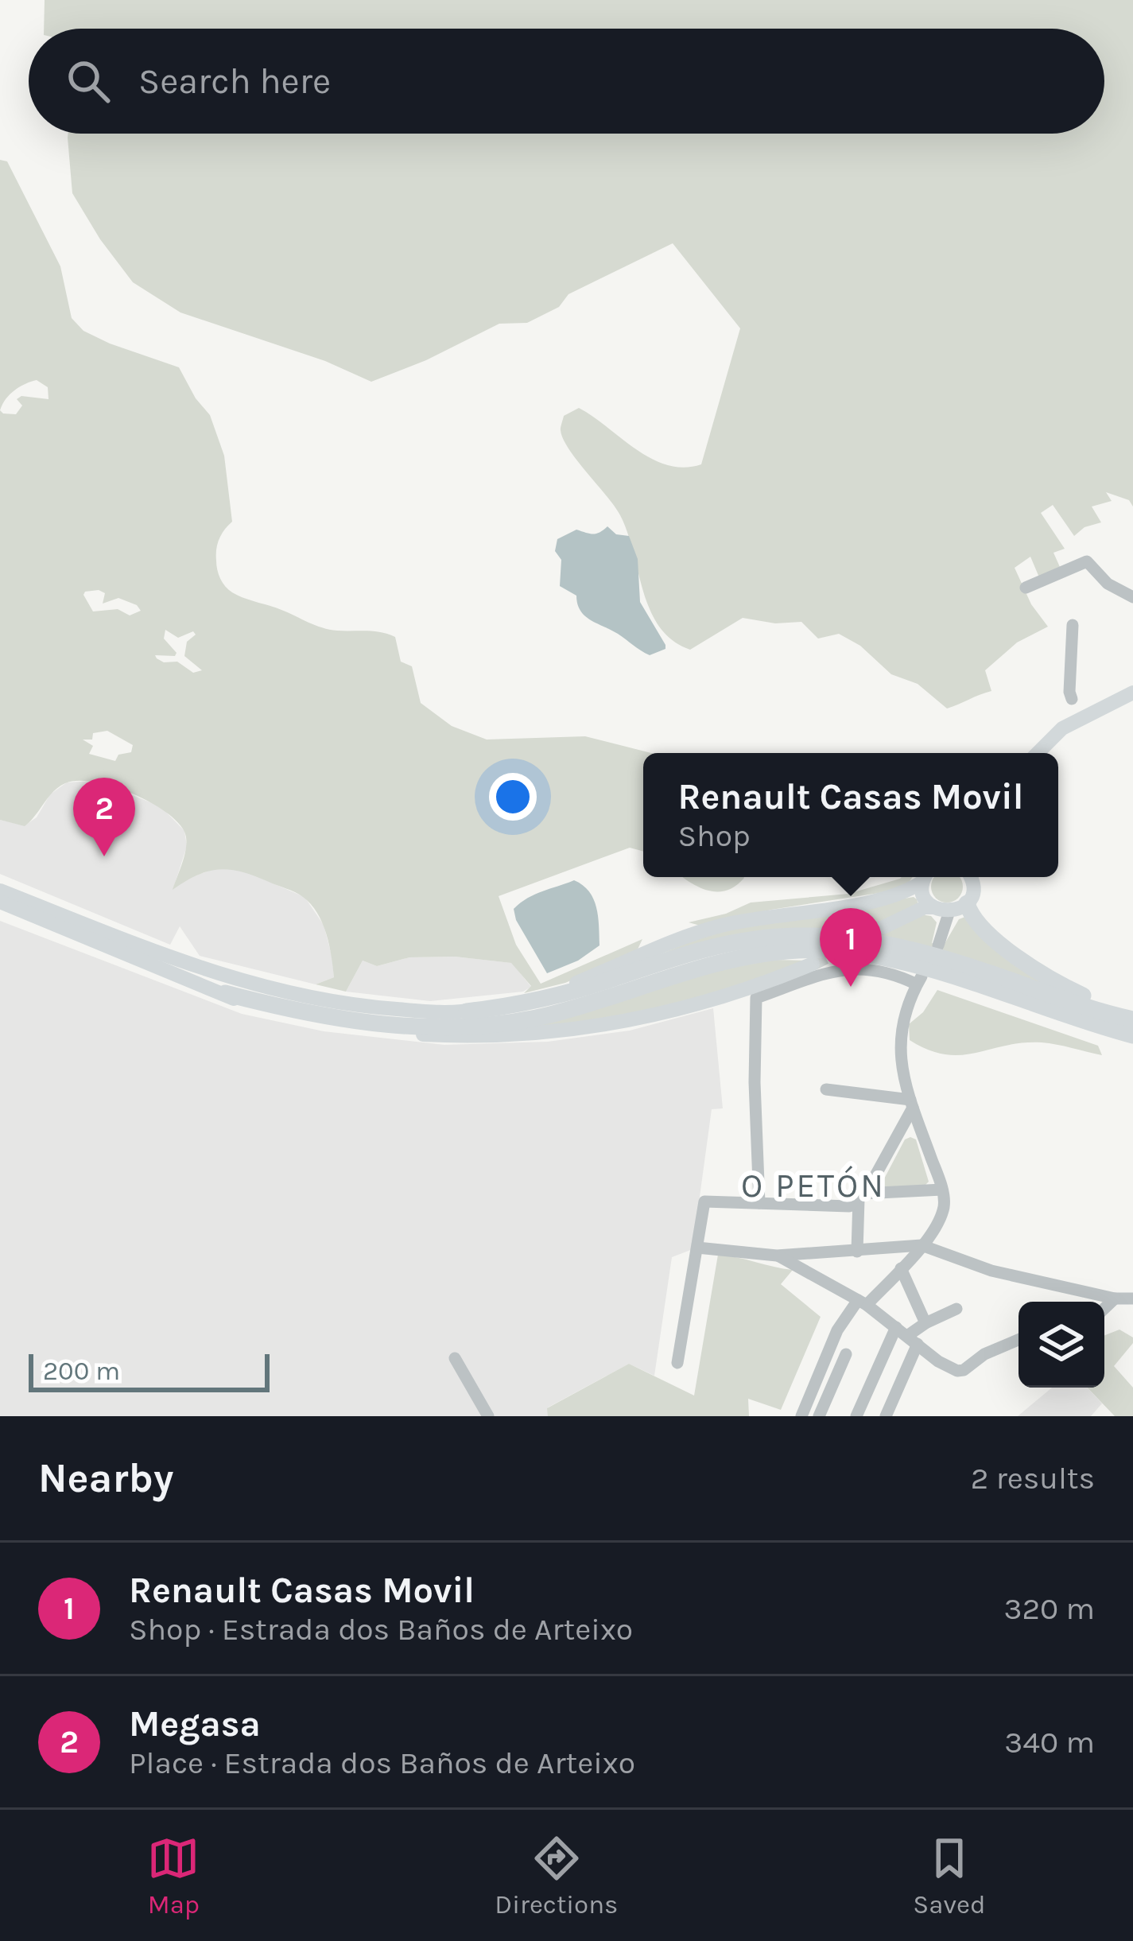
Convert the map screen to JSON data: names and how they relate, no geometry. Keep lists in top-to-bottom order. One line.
{"districts":["O PETÓN"],"scale_bar":"200 m","page":{"search":"Search here","popup":["Renault Casas Movil","Shop"],"pins":["2","1"],"scale":"200 m","heading":["Nearby","2 results"],"list":[{"mark":"1","name":"Renault Casas Movil","note":"Shop · Estrada dos Baños de Arteixo","value":"320 m"},{"mark":"2","name":"Megasa","note":"Place · Estrada dos Baños de Arteixo","value":"340 m"}],"nav":["Map","Directions","Saved"]}}
